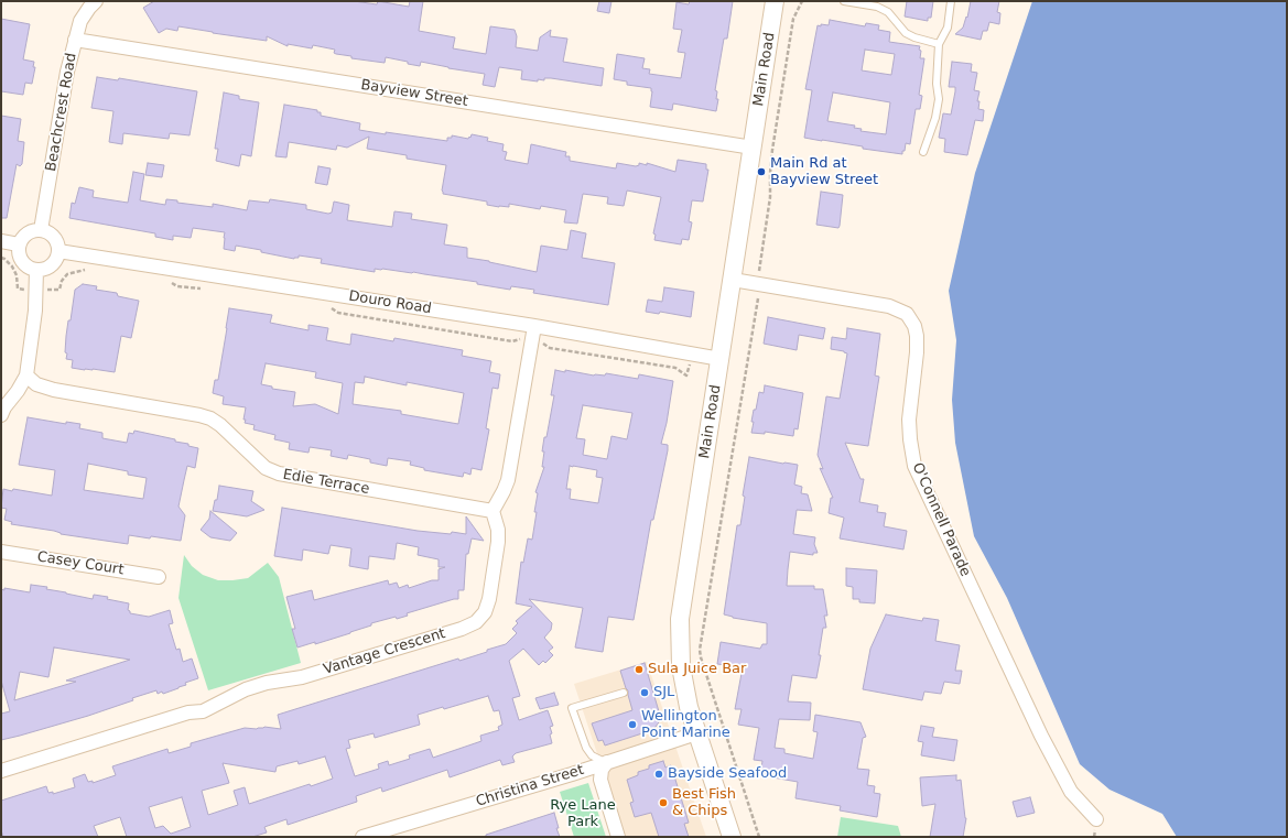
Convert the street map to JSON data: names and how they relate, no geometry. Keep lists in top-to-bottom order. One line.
{"streets":{"main road":["Main Road"],"street":["Bayview Street","Beachcrest Road","Douro Road","Edie Terrace","O'Connell Parade","Casey Court","Vantage Crescent","Christina Street"]},"crossings":[["Main Road","Bayview Street"],["Main Road","Douro Road"],["Main Road","O'Connell Parade"],["Main Road","Christina Street"],["Bayview Street","Beachcrest Road"],["Beachcrest Road","Douro Road"],["Edie Terrace","Vantage Crescent"]],"parks":["Rye Lane Park"],"places":["Main Rd at Bayview Street","Sula Juice Bar","SJL","Wellington Point Marine","Bayside Seafood","Best Fish & Chips"]}
